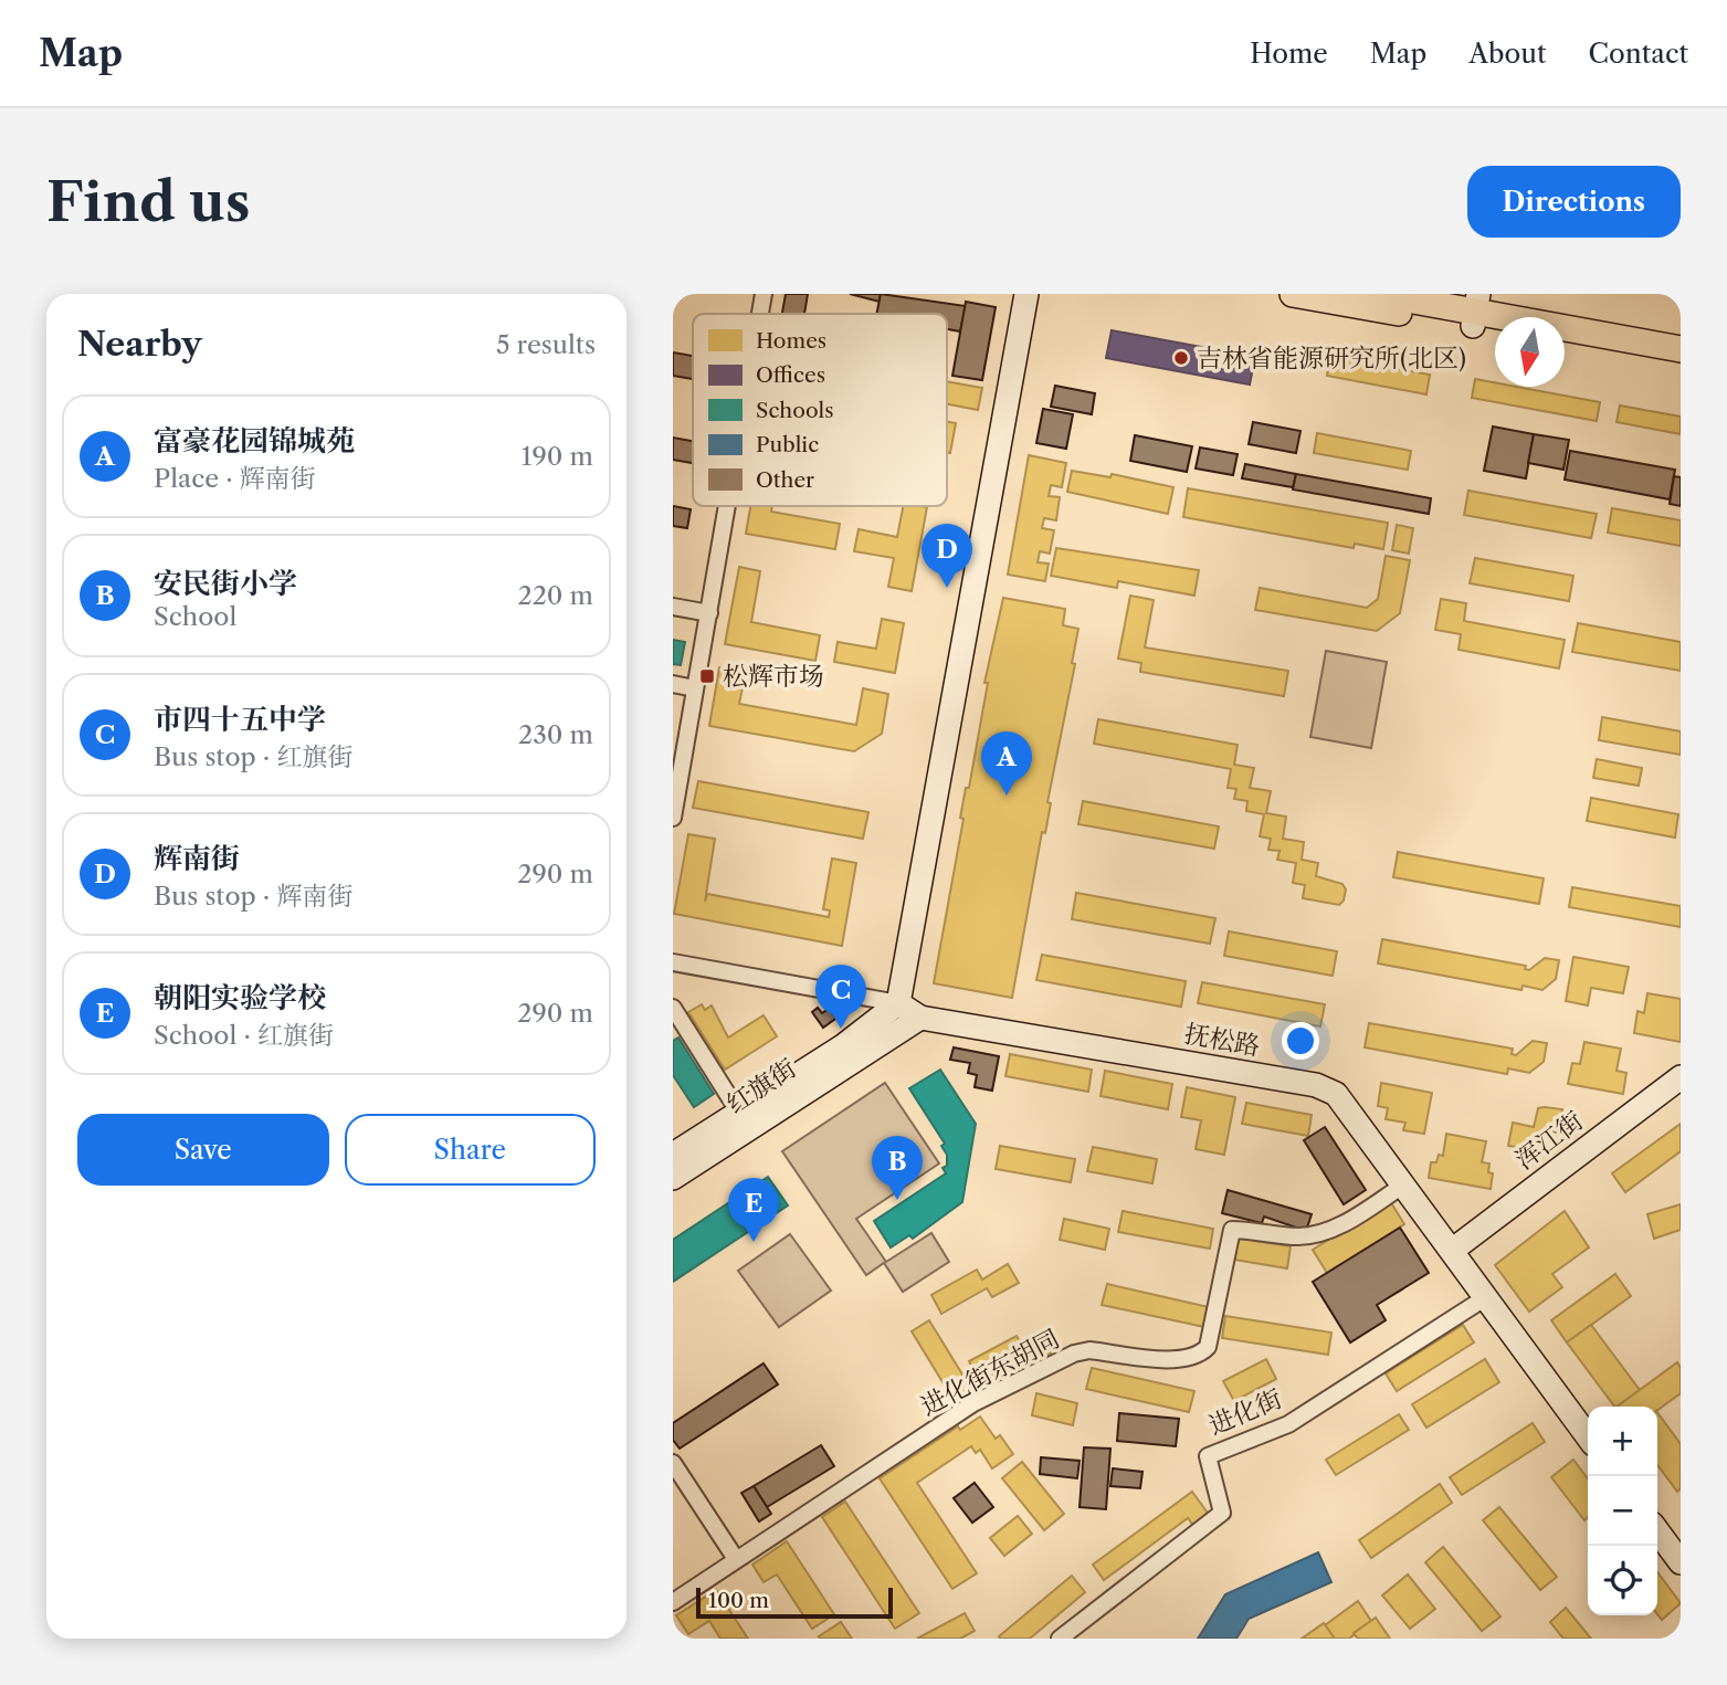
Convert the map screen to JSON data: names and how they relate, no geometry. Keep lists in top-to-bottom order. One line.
{"streets":{"street":["抚松路","红旗街","浑江街","进化街东胡同","进化街"]},"crossings":[["抚松路","红旗街"],["抚松路","浑江街"],["抚松路","进化街东胡同"],["抚松路","进化街"]],"places":{"other":["吉林省能源研究所(北区)"],"transit":["松辉市场"]},"legend":["Homes","Offices","Schools","Public","Other"],"scale_bar":"100 m","north":"bottom","page":{"header":"Map","nav":["Home","Map","About","Contact"],"buttons":["Directions",["Save","Share"]],"title":"Find us","heading":["Nearby","5 results"],"list":[{"mark":"A","name":"富豪花园锦城苑","note":"Place · 辉南街","value":"190 m"},{"mark":"B","name":"安民街小学","note":"School","value":"220 m"},{"mark":"C","name":"市四十五中学","note":"Bus stop · 红旗街","value":"230 m"},{"mark":"D","name":"辉南街","note":"Bus stop · 辉南街","value":"290 m"},{"mark":"E","name":"朝阳实验学校","note":"School · 红旗街","value":"290 m"}],"pins":["D","A","C","B","E"],"map_buttons":["+","−"],"scale":"100 m"}}
